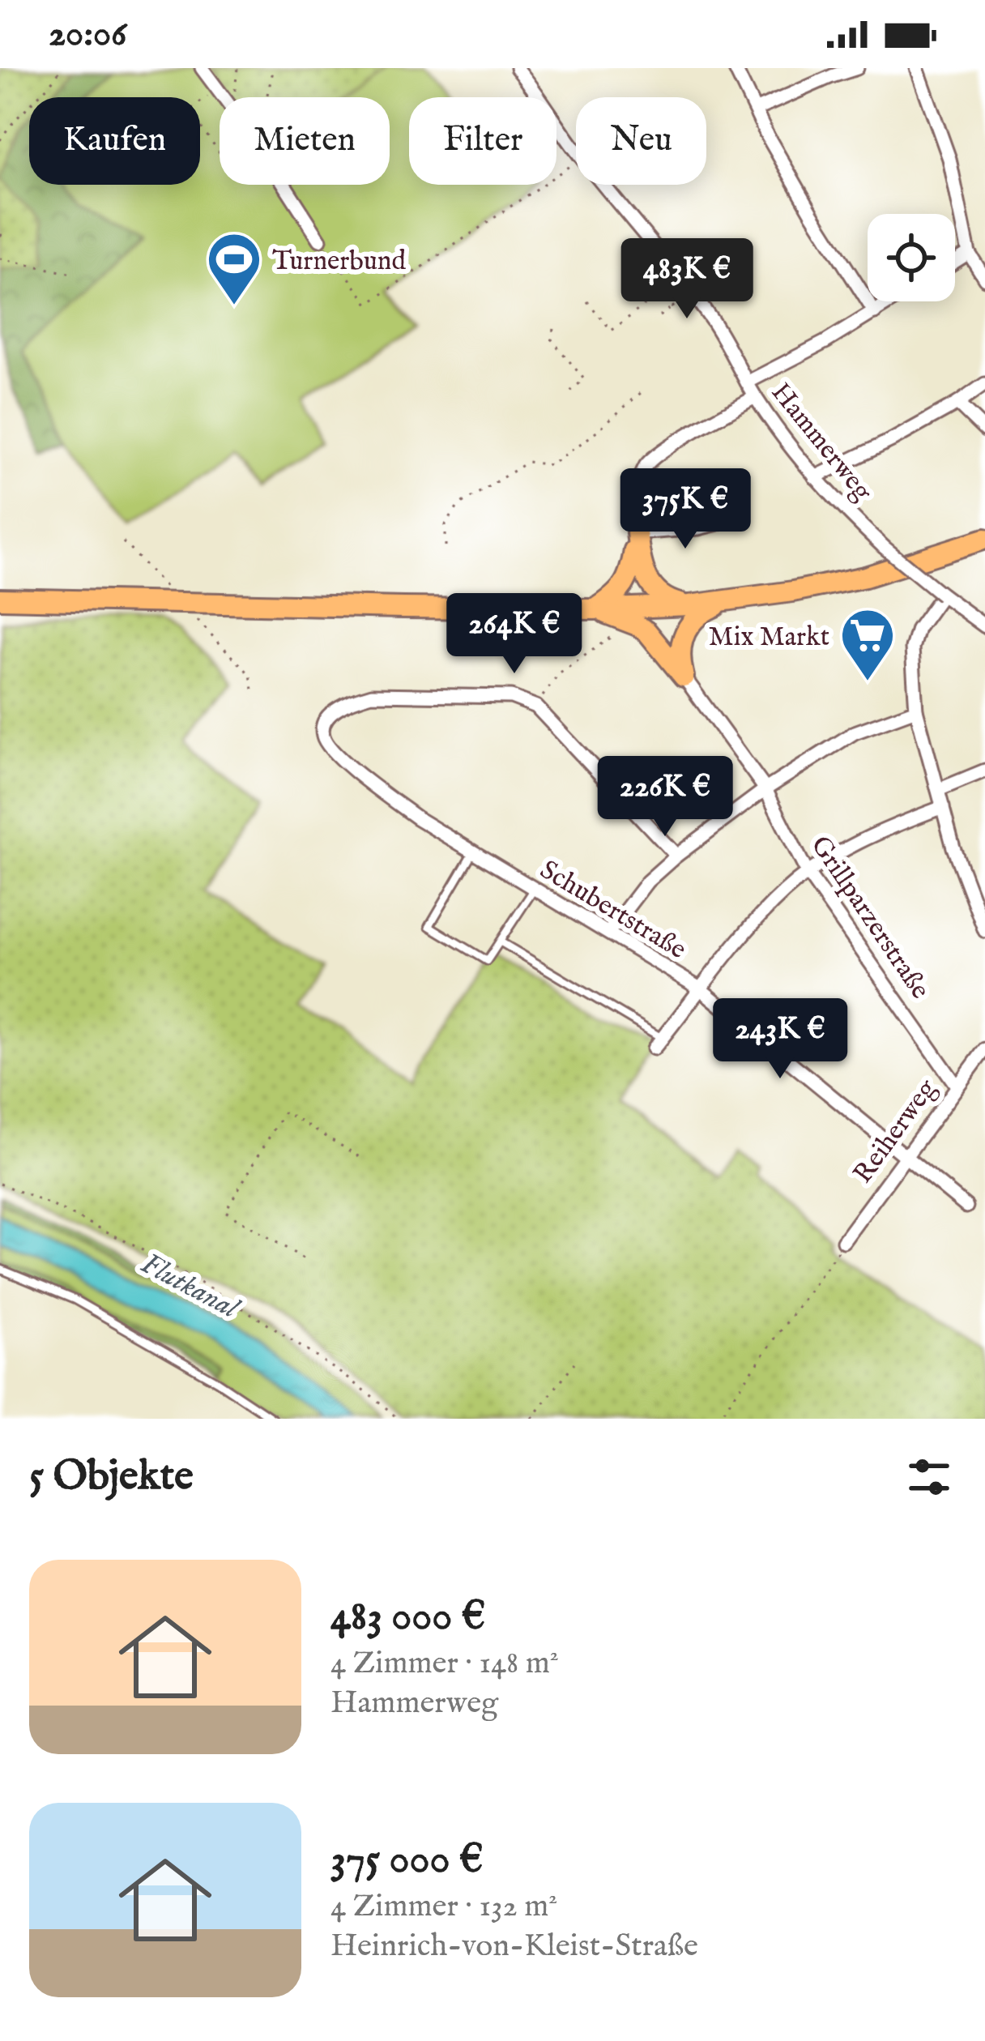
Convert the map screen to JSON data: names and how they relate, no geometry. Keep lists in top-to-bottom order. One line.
{"streets":{"street":["Hammerweg","Schubertstraße","Grillparzerstraße","Reiherweg"]},"crossings":[["Schubertstraße","Reiherweg"],["Grillparzerstraße","Reiherweg"]],"water":["Flutkanal"],"places":{"sports":["Turnerbund"],"supermarket":["Mix Markt"]},"page":{"status":"20:06","chip":["Kaufen","Mieten","Filter","Neu"],"price":["483K €","375K €","264K €","226K €","243K €"],"heading":"5 Objekte","list":[{"name":"483 000 €","note":"4 Zimmer · 148 m² · Hammerweg"},{"name":"375 000 €","note":"4 Zimmer · 132 m² · Heinrich-von-Kleist-Straße"}]}}
